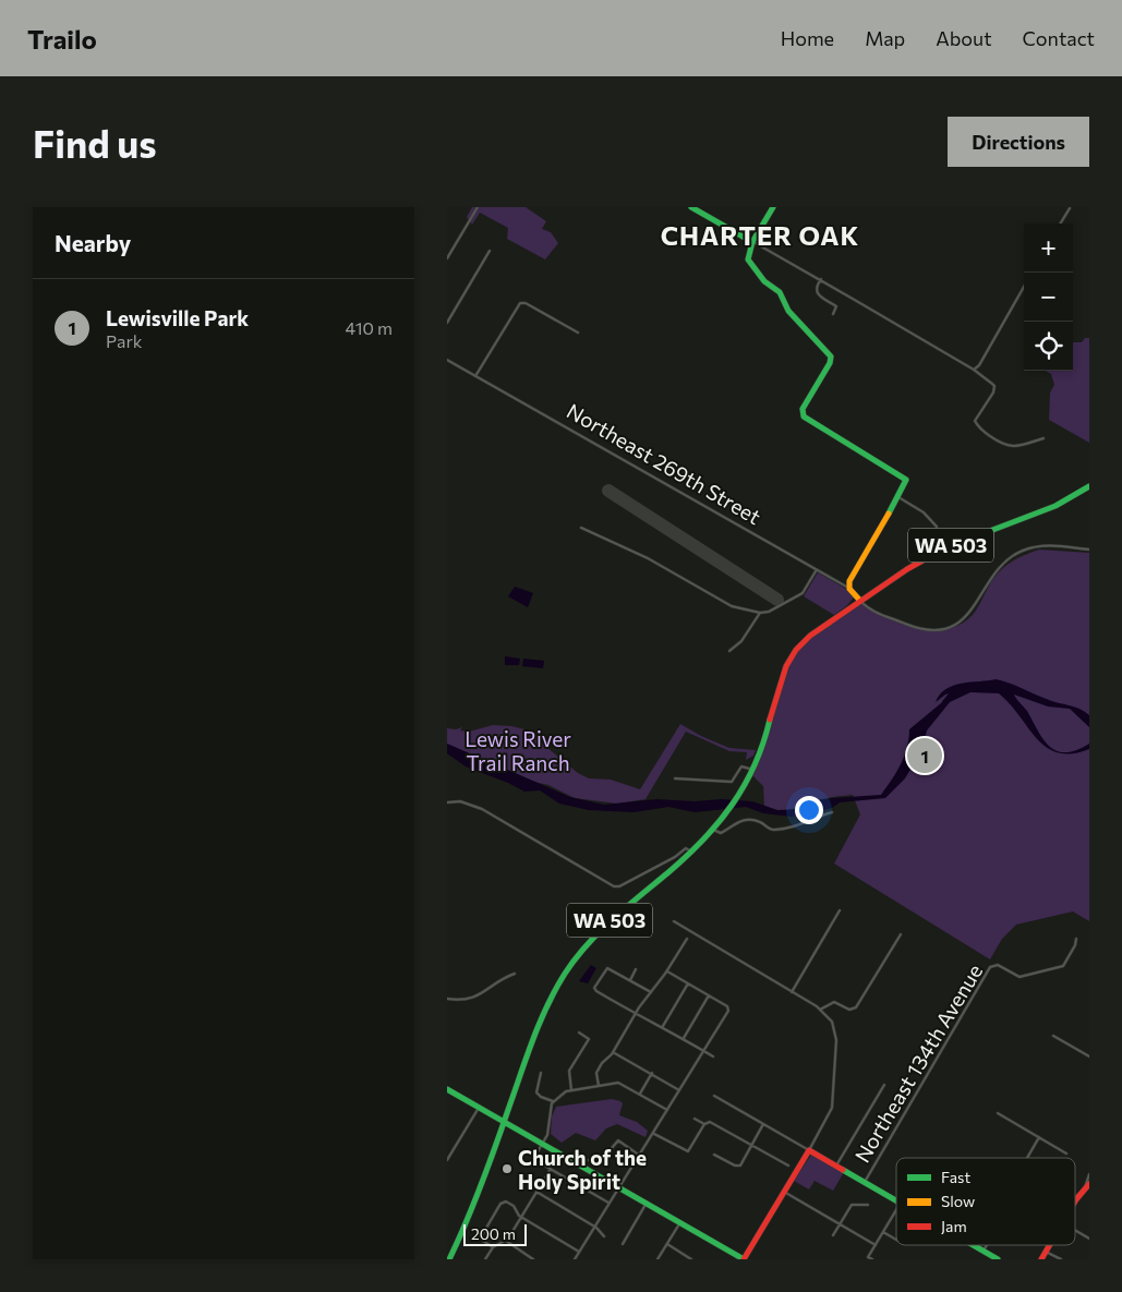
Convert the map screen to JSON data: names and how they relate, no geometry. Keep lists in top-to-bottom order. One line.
{"streets":{"street":["Northeast 269th Street","WA 503","Northeast 134th Avenue"]},"crossings":[["Northeast 269th Street","WA 503"]],"districts":["CHARTER OAK"],"parks":["Lewis River Trail Ranch"],"places":["Church of the Holy Spirit"],"legend":["Fast","Slow","Jam"],"scale_bar":"200 m","page":{"header":"Trailo","nav":["Home","Map","About","Contact"],"buttons":"Directions","title":"Find us","heading":"Nearby","map_buttons":["+","−"],"list":[{"mark":"1","name":"Lewisville Park","note":"Park","value":"410 m"}],"pins":"1","scale":"200 m"}}
